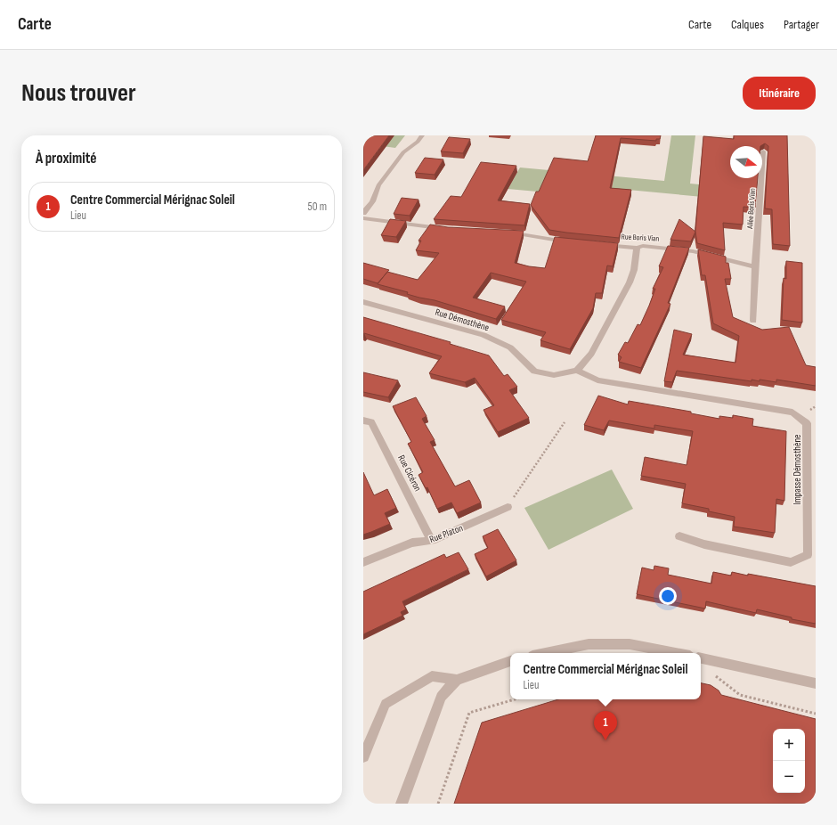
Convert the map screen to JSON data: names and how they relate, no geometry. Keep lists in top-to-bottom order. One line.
{"streets":{"street":["Allée Boris Vian","Rue Boris Vian","Rue Démosthène","Impasse Démosthène","Rue Cicéron","Rue Platon"]},"crossings":[["Allée Boris Vian","Rue Boris Vian"],["Rue Démosthène","Impasse Démosthène"],["Rue Cicéron","Rue Platon"]],"north":"right","page":{"header":"Carte","nav":["Carte","Calques","Partager"],"buttons":"Itinéraire","title":"Nous trouver","heading":"À proximité","list":[{"mark":"1","name":"Centre Commercial Mérignac Soleil","note":"Lieu","value":"50 m"}],"popup":["Centre Commercial Mérignac Soleil","Lieu"],"pins":"1","map_buttons":["+","−"]}}
